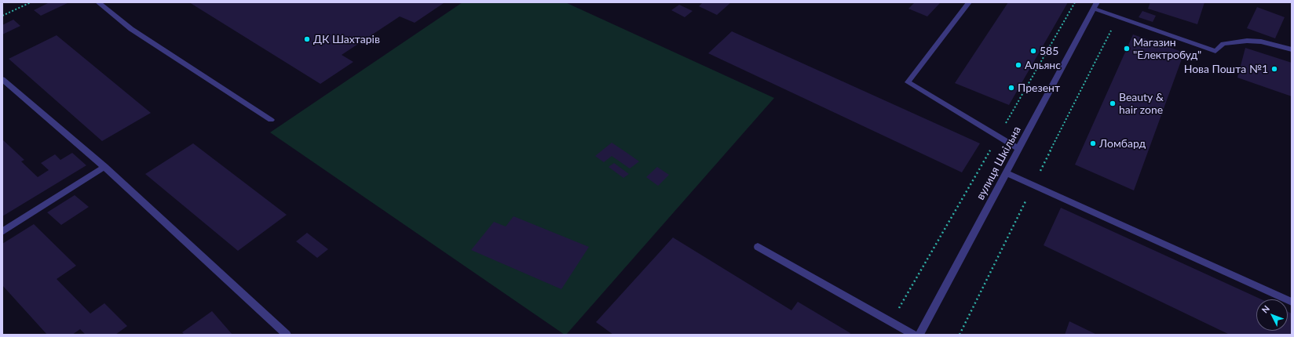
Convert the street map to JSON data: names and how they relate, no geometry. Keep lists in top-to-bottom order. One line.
{"streets":{"street":["вулиця Шкільна"]},"places":["ДК Шахтарів","Магазин \"Електробуд\"","585","Альянс","Нова Пошта №1","Презент","Beauty & hair zone","Ломбард"],"north":"top left"}
